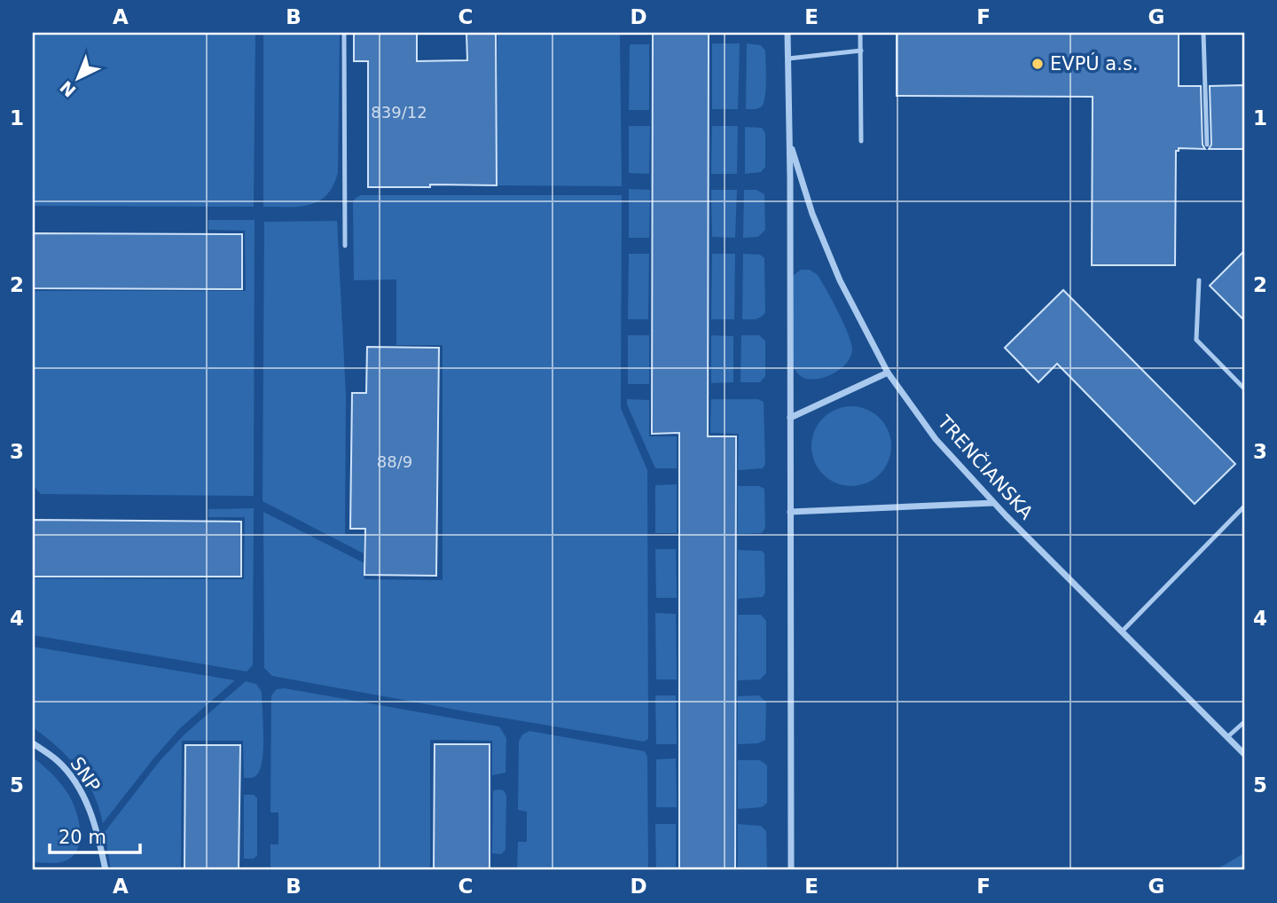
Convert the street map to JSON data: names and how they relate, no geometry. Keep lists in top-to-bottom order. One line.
{"streets":{"street":["TRENČIANSKA","SNP"]},"places":["EVPÚ a.s."],"house_numbers":["839/12","88/9"],"scale_bar":"20 m","north":"bottom left","grid":{"columns":["A","B","C","D","E","F","G"],"rows":["1","2","3","4","5"]}}
